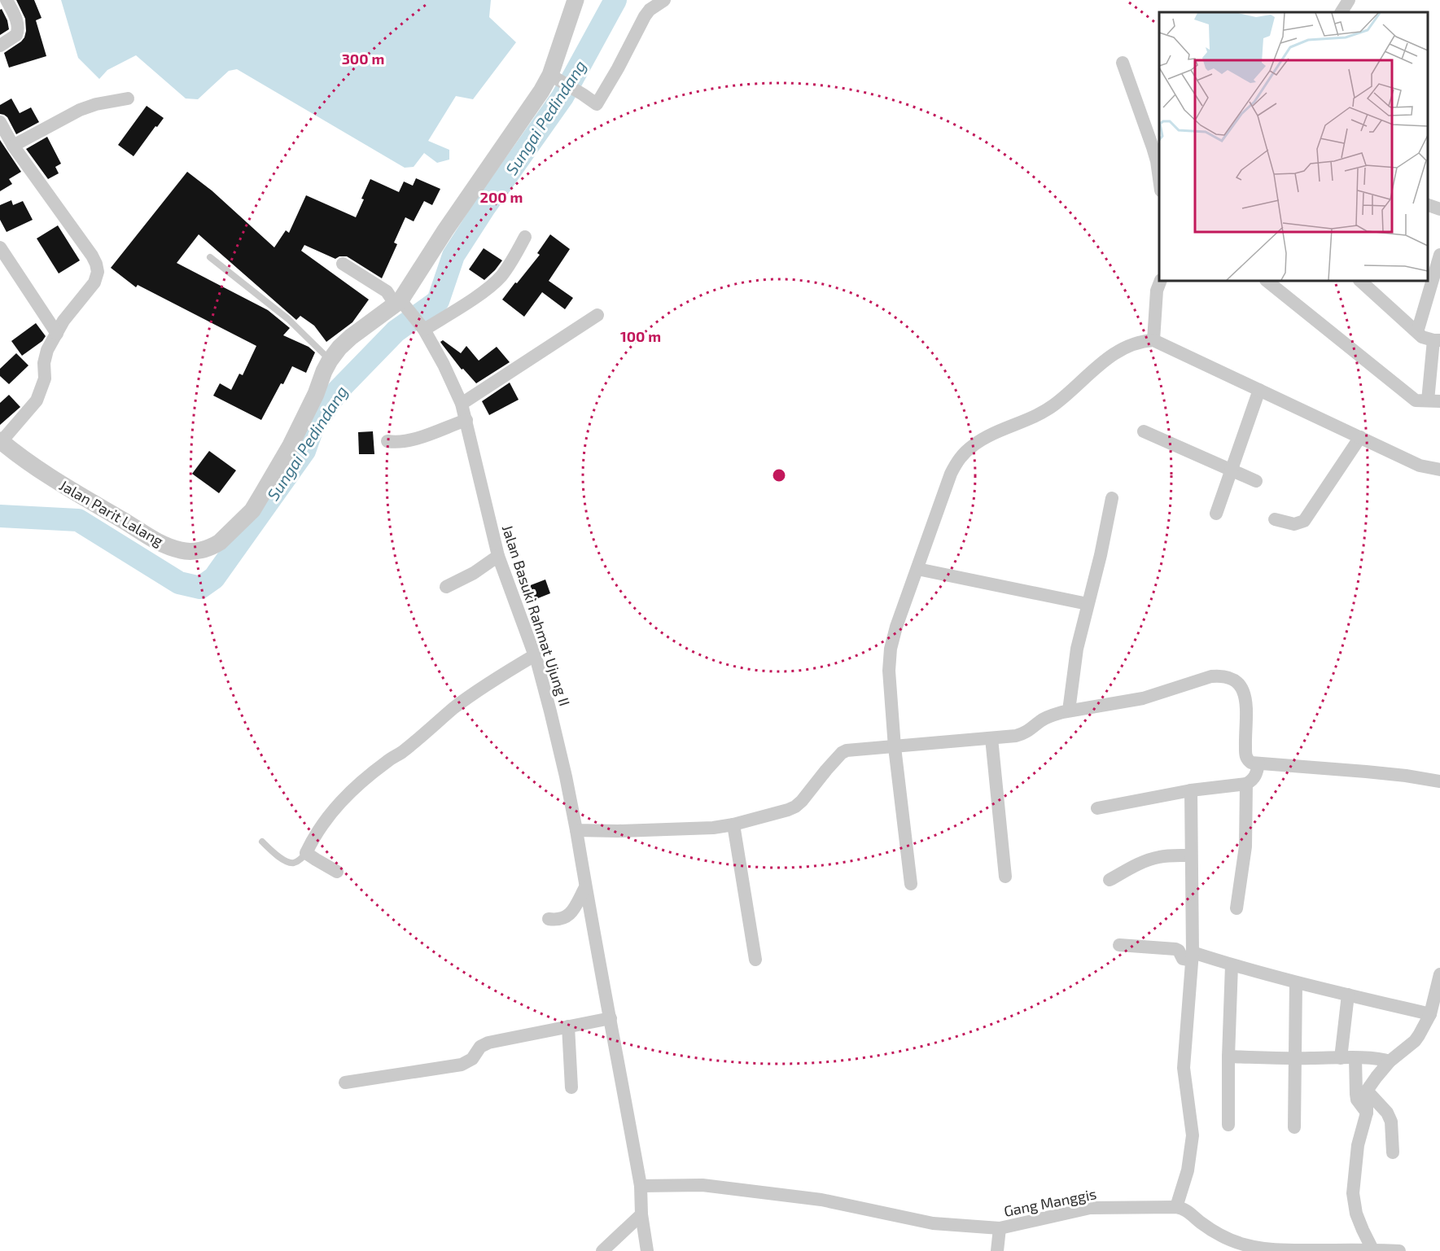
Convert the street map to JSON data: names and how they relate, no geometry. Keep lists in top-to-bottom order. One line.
{"streets":{"street":["Jalan Parit Lalang","Jalan Basuki Rahmat Ujung II","Gang Manggis"]},"crossings":[["Jalan Parit Lalang","Jalan Basuki Rahmat Ujung II"],["Jalan Basuki Rahmat Ujung II","Gang Manggis"]],"water":["Sungai Pedindang"],"rings":["300 m","200 m","100 m"]}
